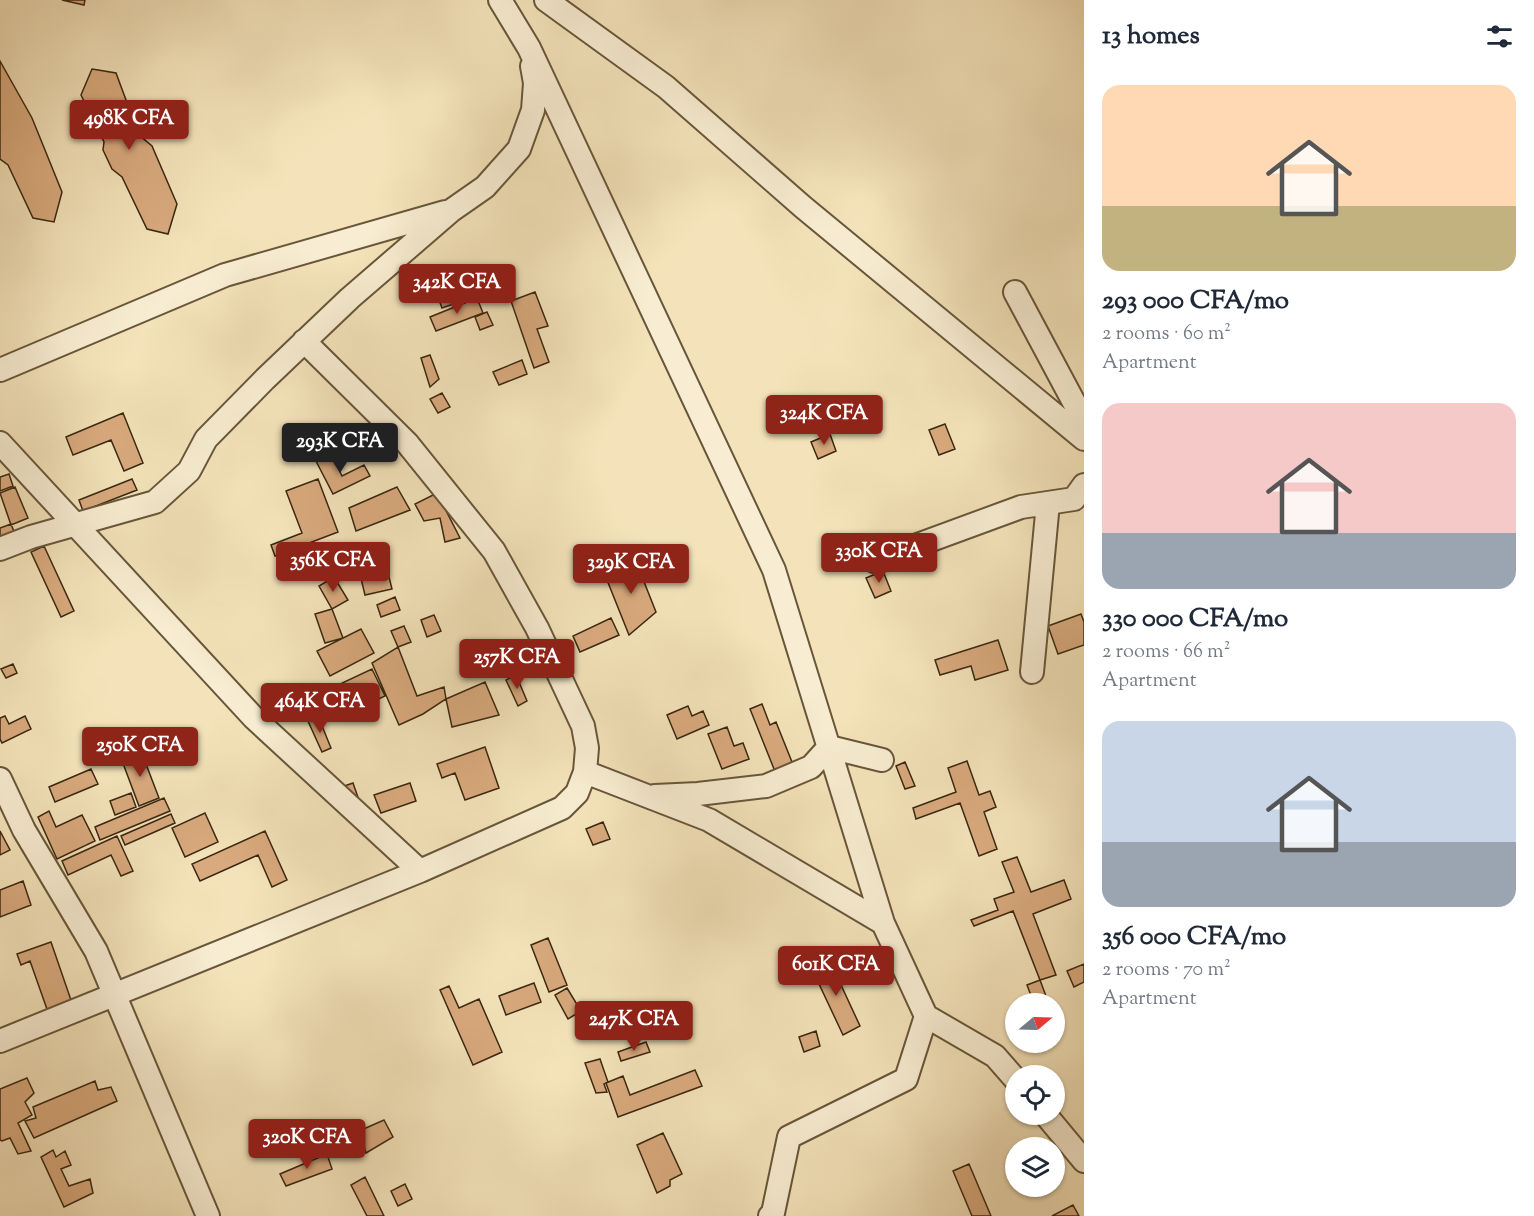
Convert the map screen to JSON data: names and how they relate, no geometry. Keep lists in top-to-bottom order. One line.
{"north":"right","page":{"heading":"13 homes","list":[{"name":"293 000 CFA/mo","note":"2 rooms · 60 m² · Apartment"},{"name":"330 000 CFA/mo","note":"2 rooms · 66 m² · Apartment"},{"name":"356 000 CFA/mo","note":"2 rooms · 70 m² · Apartment"}],"price":["498K CFA","342K CFA","324K CFA","293K CFA","330K CFA","356K CFA","329K CFA","257K CFA","464K CFA","250K CFA","601K CFA","247K CFA","320K CFA"]}}
